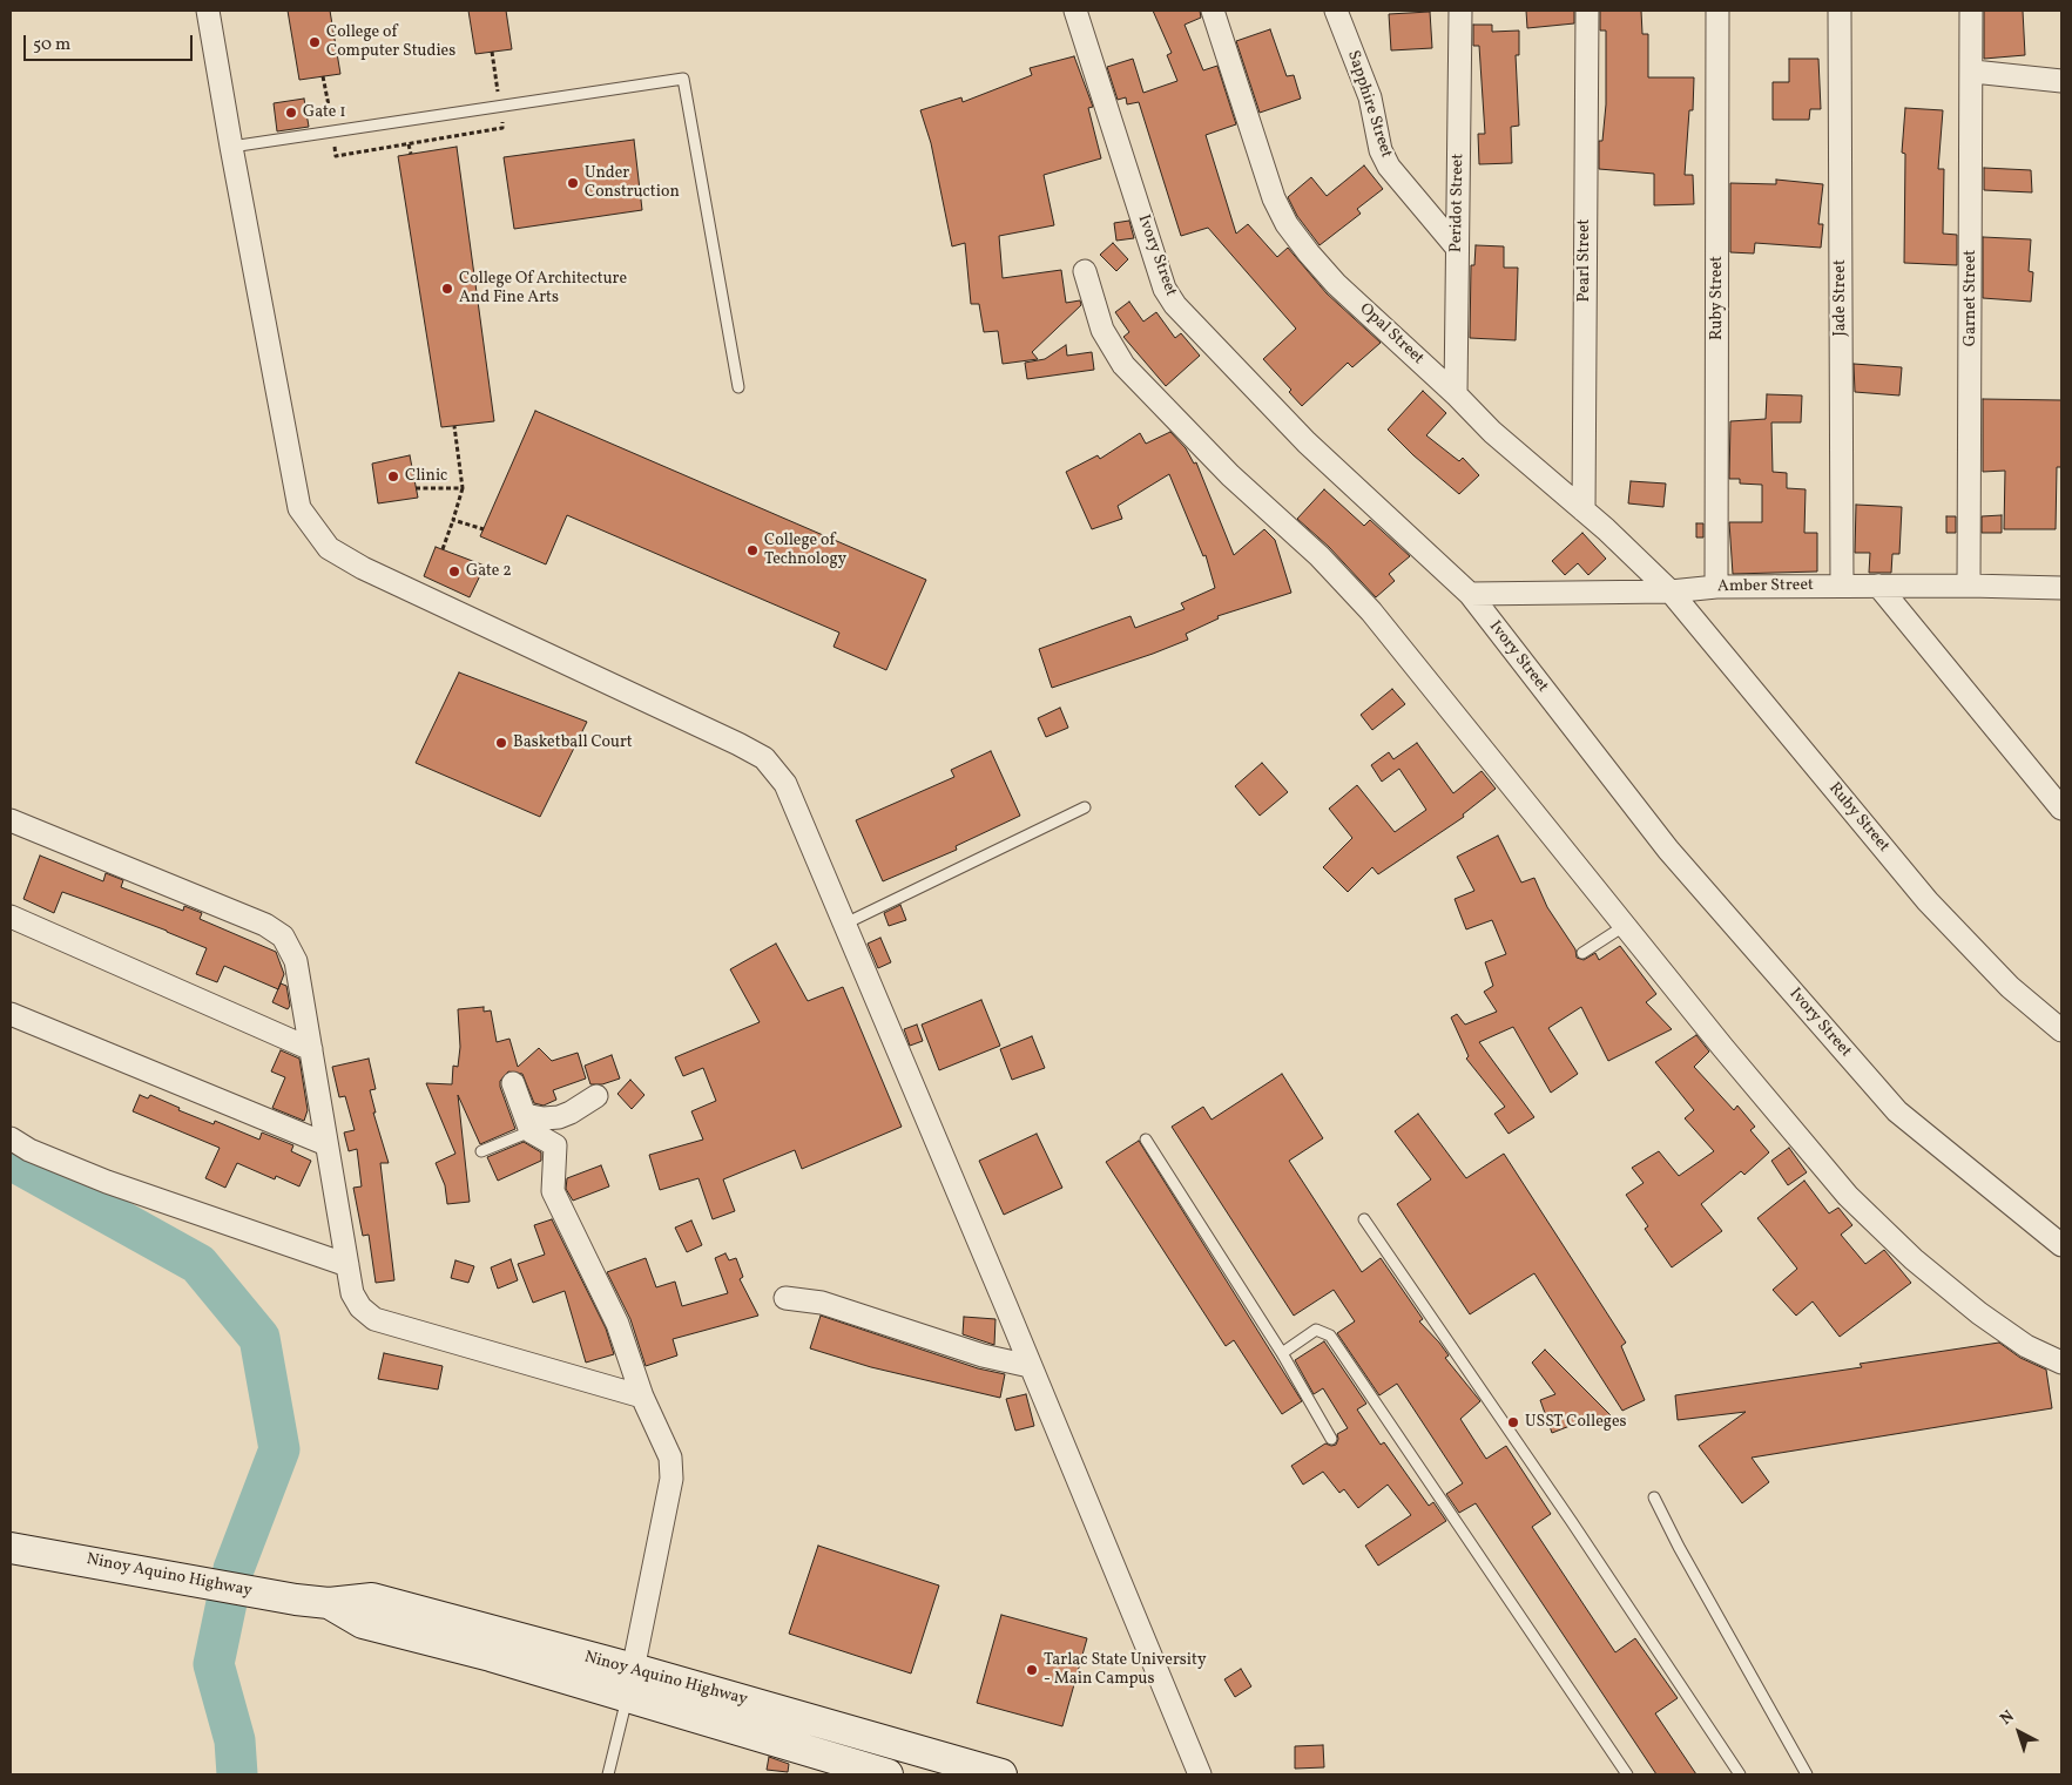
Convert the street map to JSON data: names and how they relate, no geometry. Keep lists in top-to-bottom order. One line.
{"streets":{"main road":["Ninoy Aquino Highway"],"street":["Sapphire Street","Peridot Street","Ivory Street","Pearl Street","Ruby Street","Jade Street","Garnet Street","Opal Street","Amber Street"]},"crossings":[["Sapphire Street","Peridot Street"],["Peridot Street","Opal Street"],["Ivory Street","Amber Street"],["Pearl Street","Opal Street"],["Ruby Street","Opal Street"],["Ruby Street","Amber Street"],["Jade Street","Amber Street"],["Garnet Street","Amber Street"],["Opal Street","Amber Street"]],"places":["College of Computer Studies","Gate 1","Under Construction","College Of Architecture And Fine Arts","Clinic","College of Technology","Gate 2","Basketball Court","USST Colleges","Tarlac State University - Main Campus"],"scale_bar":"50 m","north":"top left"}
